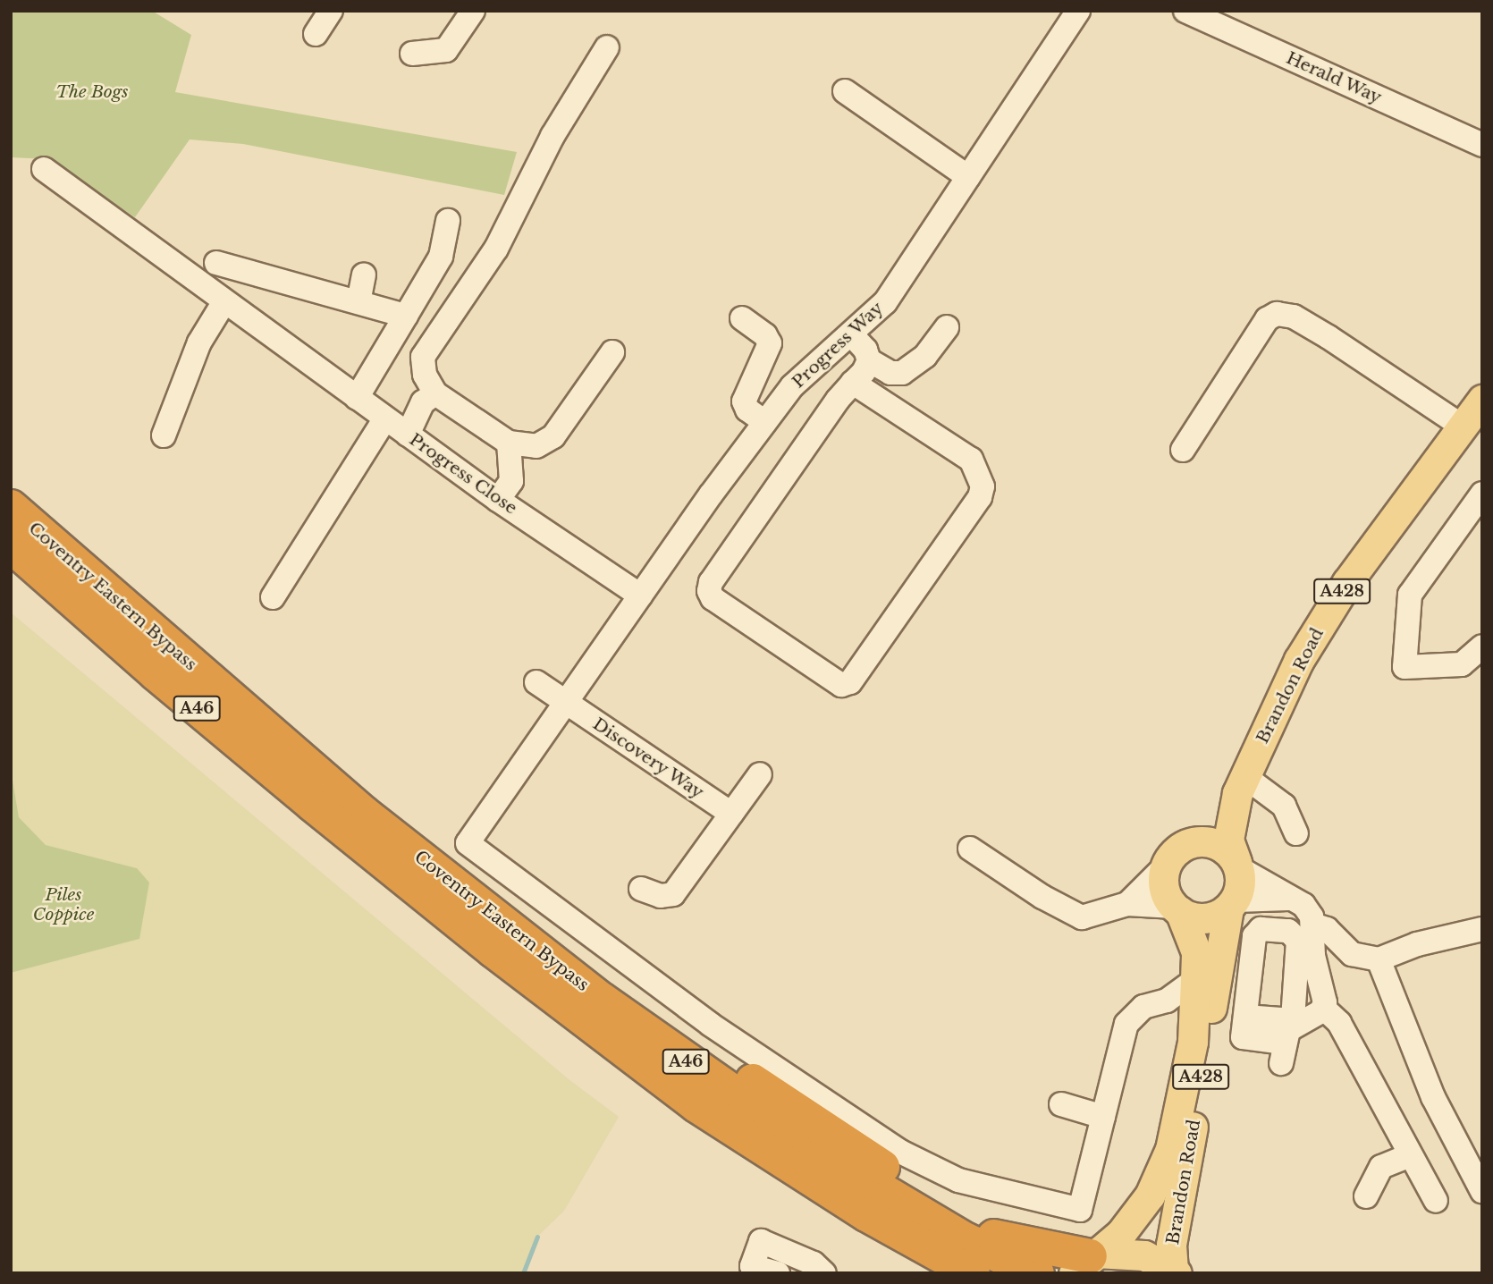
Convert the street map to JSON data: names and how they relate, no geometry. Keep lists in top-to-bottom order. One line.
{"streets":{"highway":["Coventry Eastern Bypass","A46"],"main road":["A428","Brandon Road"],"street":["Herald Way","Progress Way","Progress Close","Discovery Way"]},"crossings":[["Progress Way","Progress Close"],["Progress Way","Discovery Way"]],"parks":["The Bogs","Piles Coppice"]}
